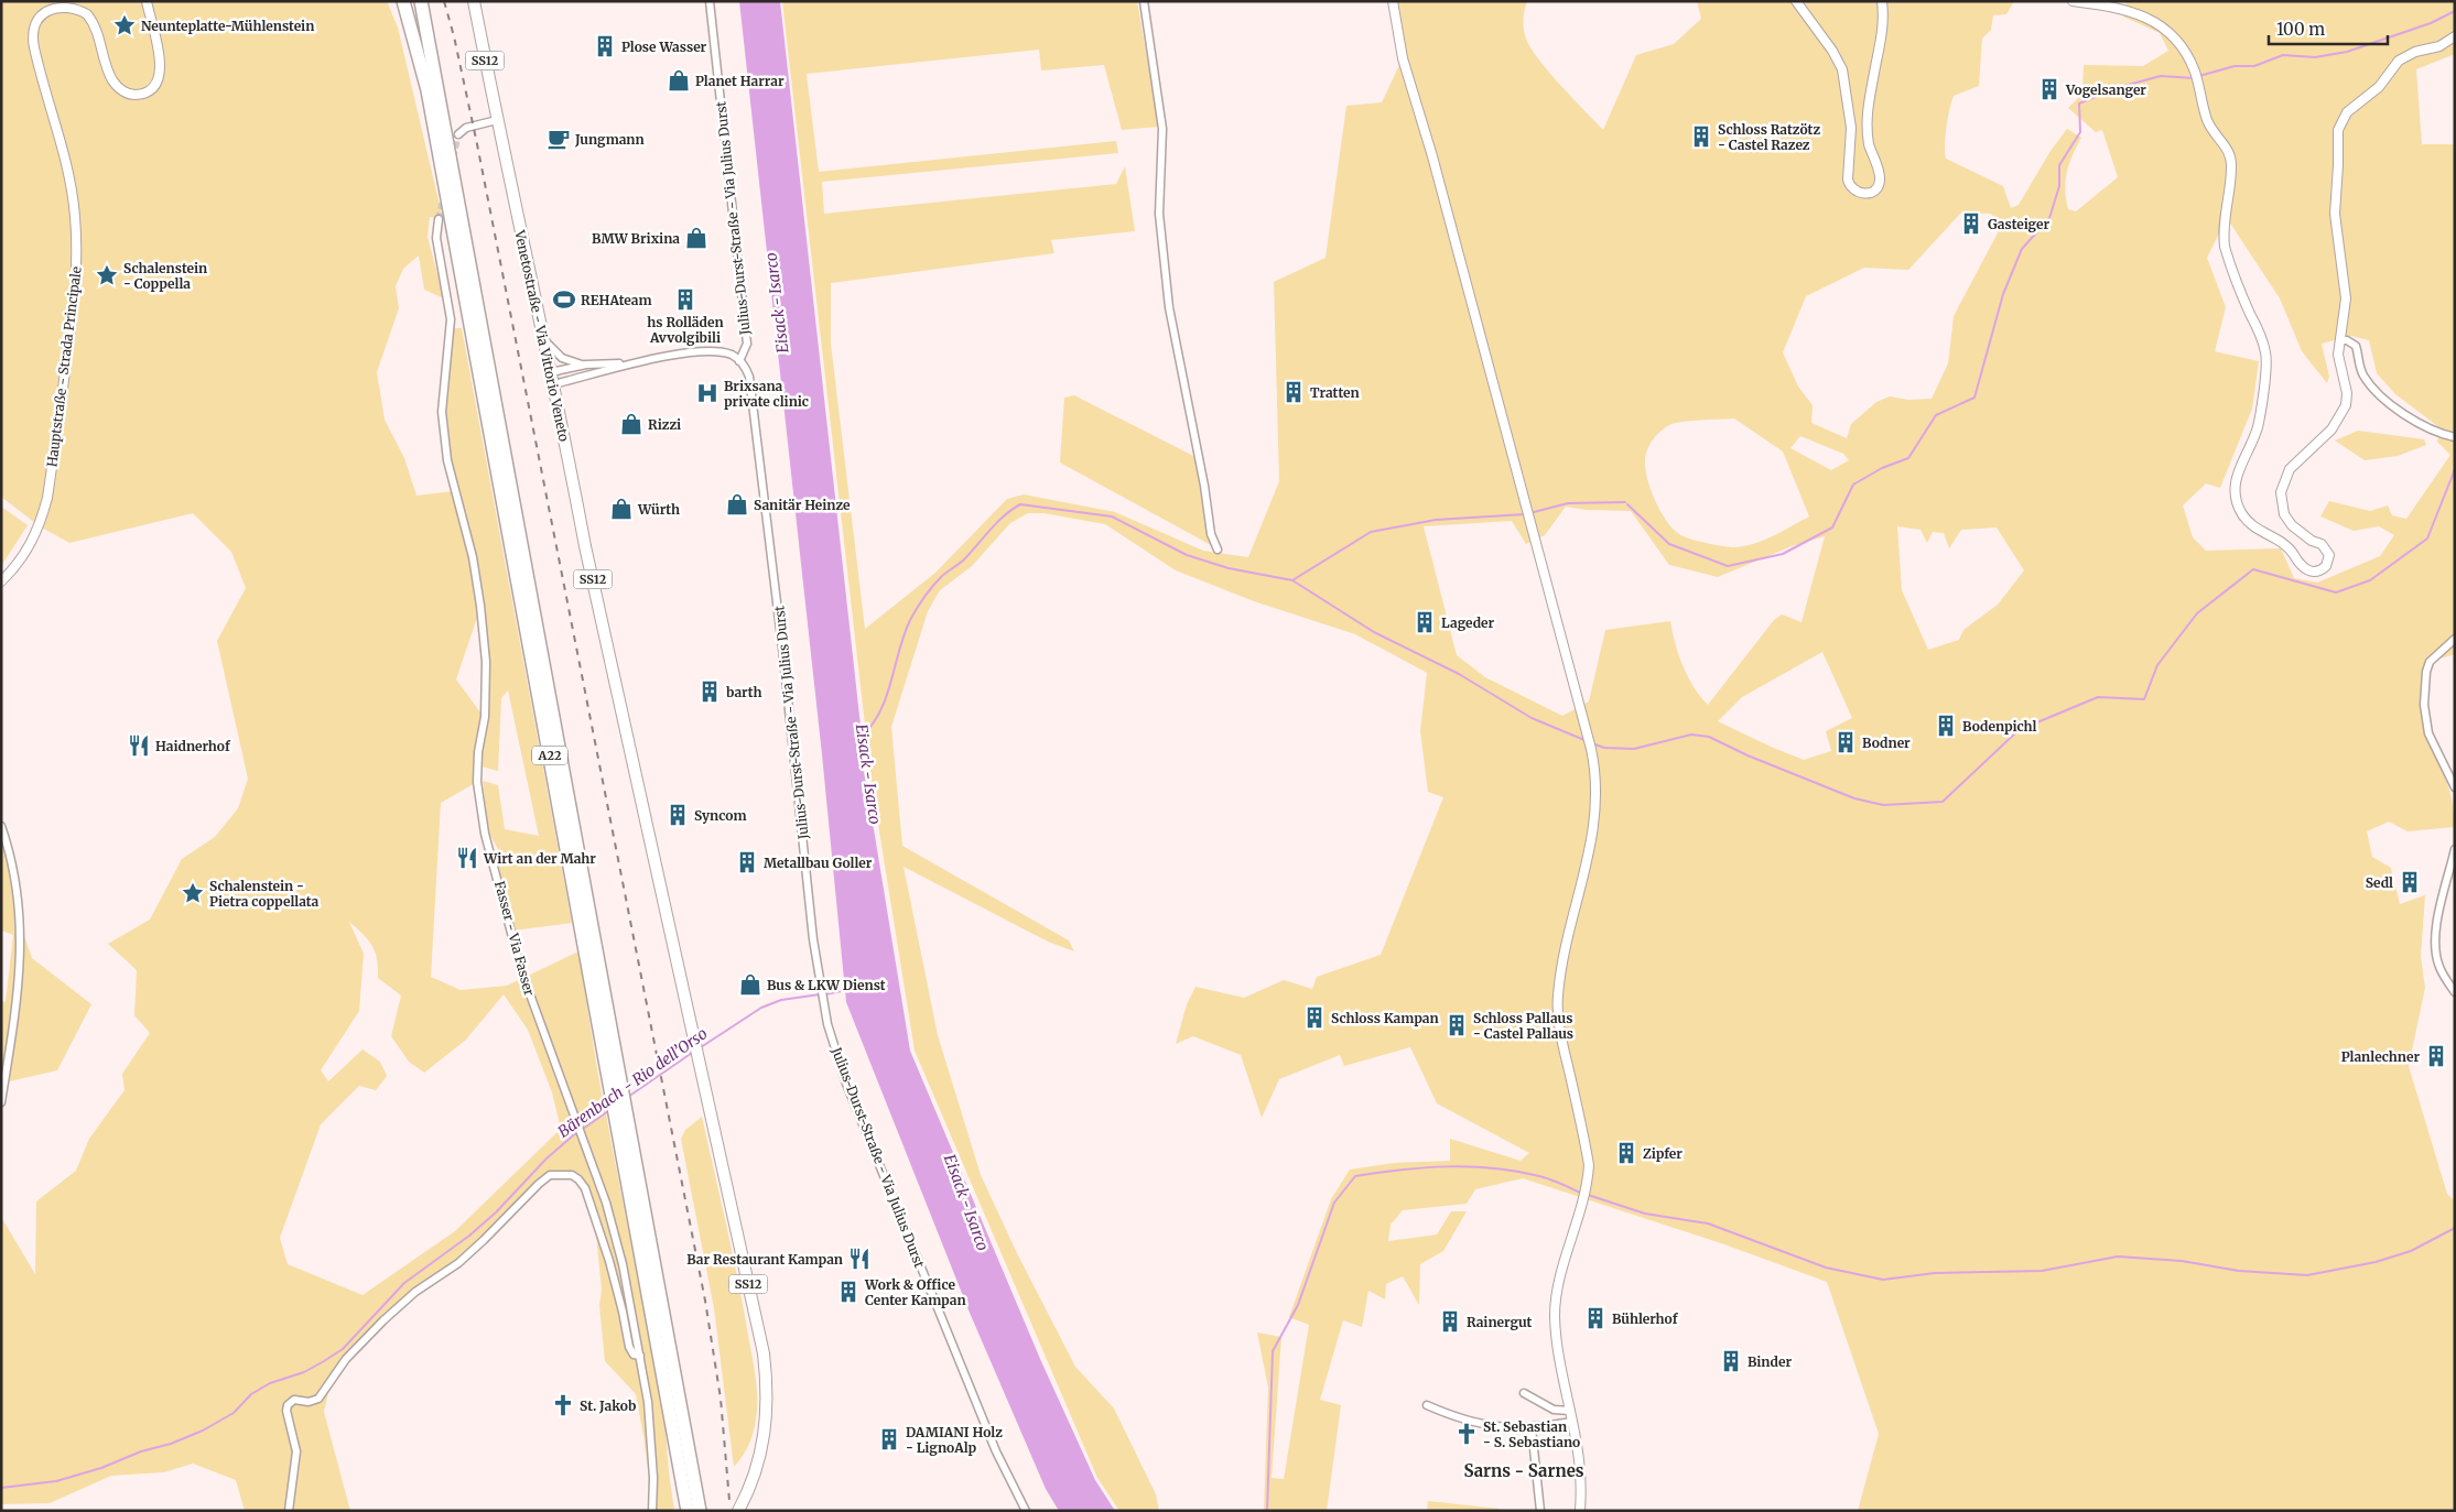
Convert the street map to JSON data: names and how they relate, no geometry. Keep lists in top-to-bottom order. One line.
{"streets":{"highway":["A22"],"main road":["SS12","Venetostraße - Via Vittorio Veneto"],"street":["Julius-Durst-Straße - Via Julius Durst","Hauptstraße - Strada Principale","Fasser - Via Fasser"]},"districts":["Sarns - Sarnes"],"water":["Eisack - Isarco","Bärenbach - Rio dell’Orso"],"places":{"place":["Neunteplatte-Mühlenstein","Schalenstein - Coppella","Schalenstein - Pietra coppellata"],"building":["Plose Wasser","Vogelsanger","Schloss Ratzötz - Castel Razez","Gasteiger","hs Rolläden Avvolgibili","Tratten","Lageder","barth","Bodenpichl","Bodner","Syncom","Metallbau Goller","Sedl","Schloss Kampan","Schloss Pallaus - Castel Pallaus","Planlechner","Zipfer","Work & Office Center Kampan","Bühlerhof","Rainergut","Binder","DAMIANI Holz - LignoAlp"],"shop":["Planet Harrar","BMW Brixina","Rizzi","Sanitär Heinze","Würth","Bus & LKW Dienst"],"cafe":["Jungmann"],"sports":["REHAteam"],"hospital":["Brixsana private clinic"],"restaurant":["Haidnerhof","Wirt an der Mahr","Bar Restaurant Kampan"],"church":["St. Jakob","St. Sebastian - S. Sebastiano"]},"scale_bar":"100 m"}
